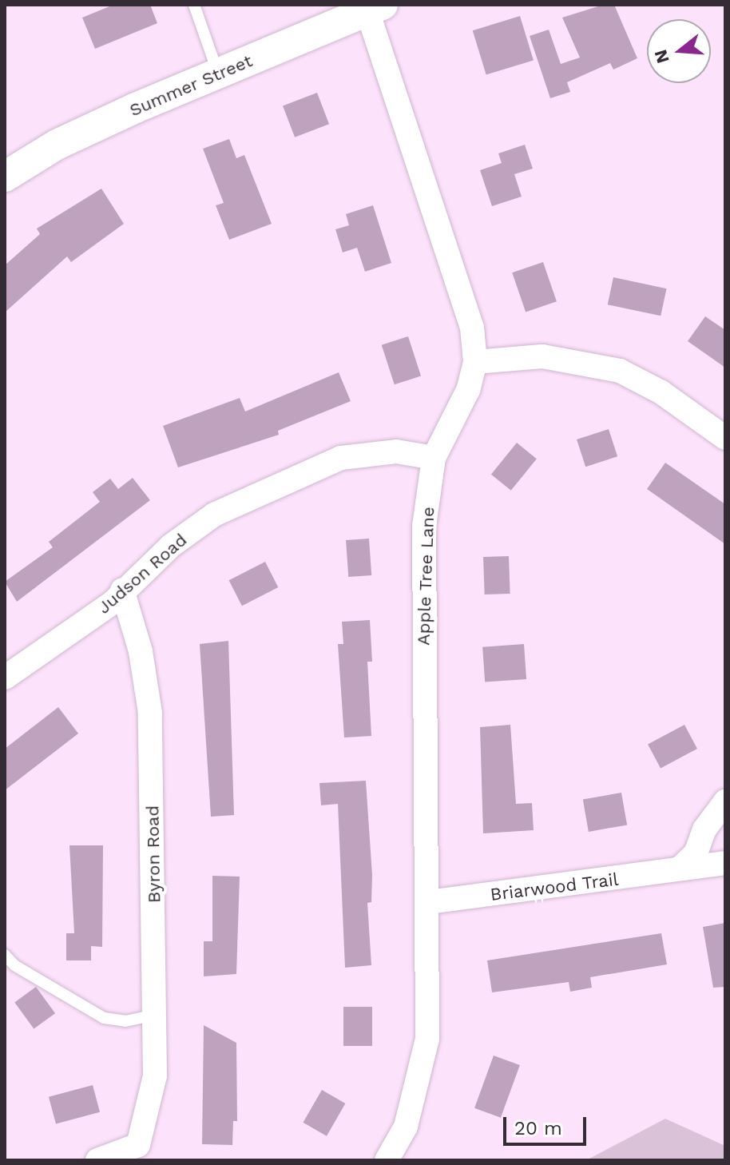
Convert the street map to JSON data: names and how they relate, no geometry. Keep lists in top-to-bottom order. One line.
{"streets":{"street":["Summer Street","Judson Road","Apple Tree Lane","Byron Road","Briarwood Trail"]},"crossings":[["Summer Street","Apple Tree Lane"],["Judson Road","Apple Tree Lane"],["Judson Road","Byron Road"],["Apple Tree Lane","Briarwood Trail"]],"scale_bar":"20 m","north":"left"}
